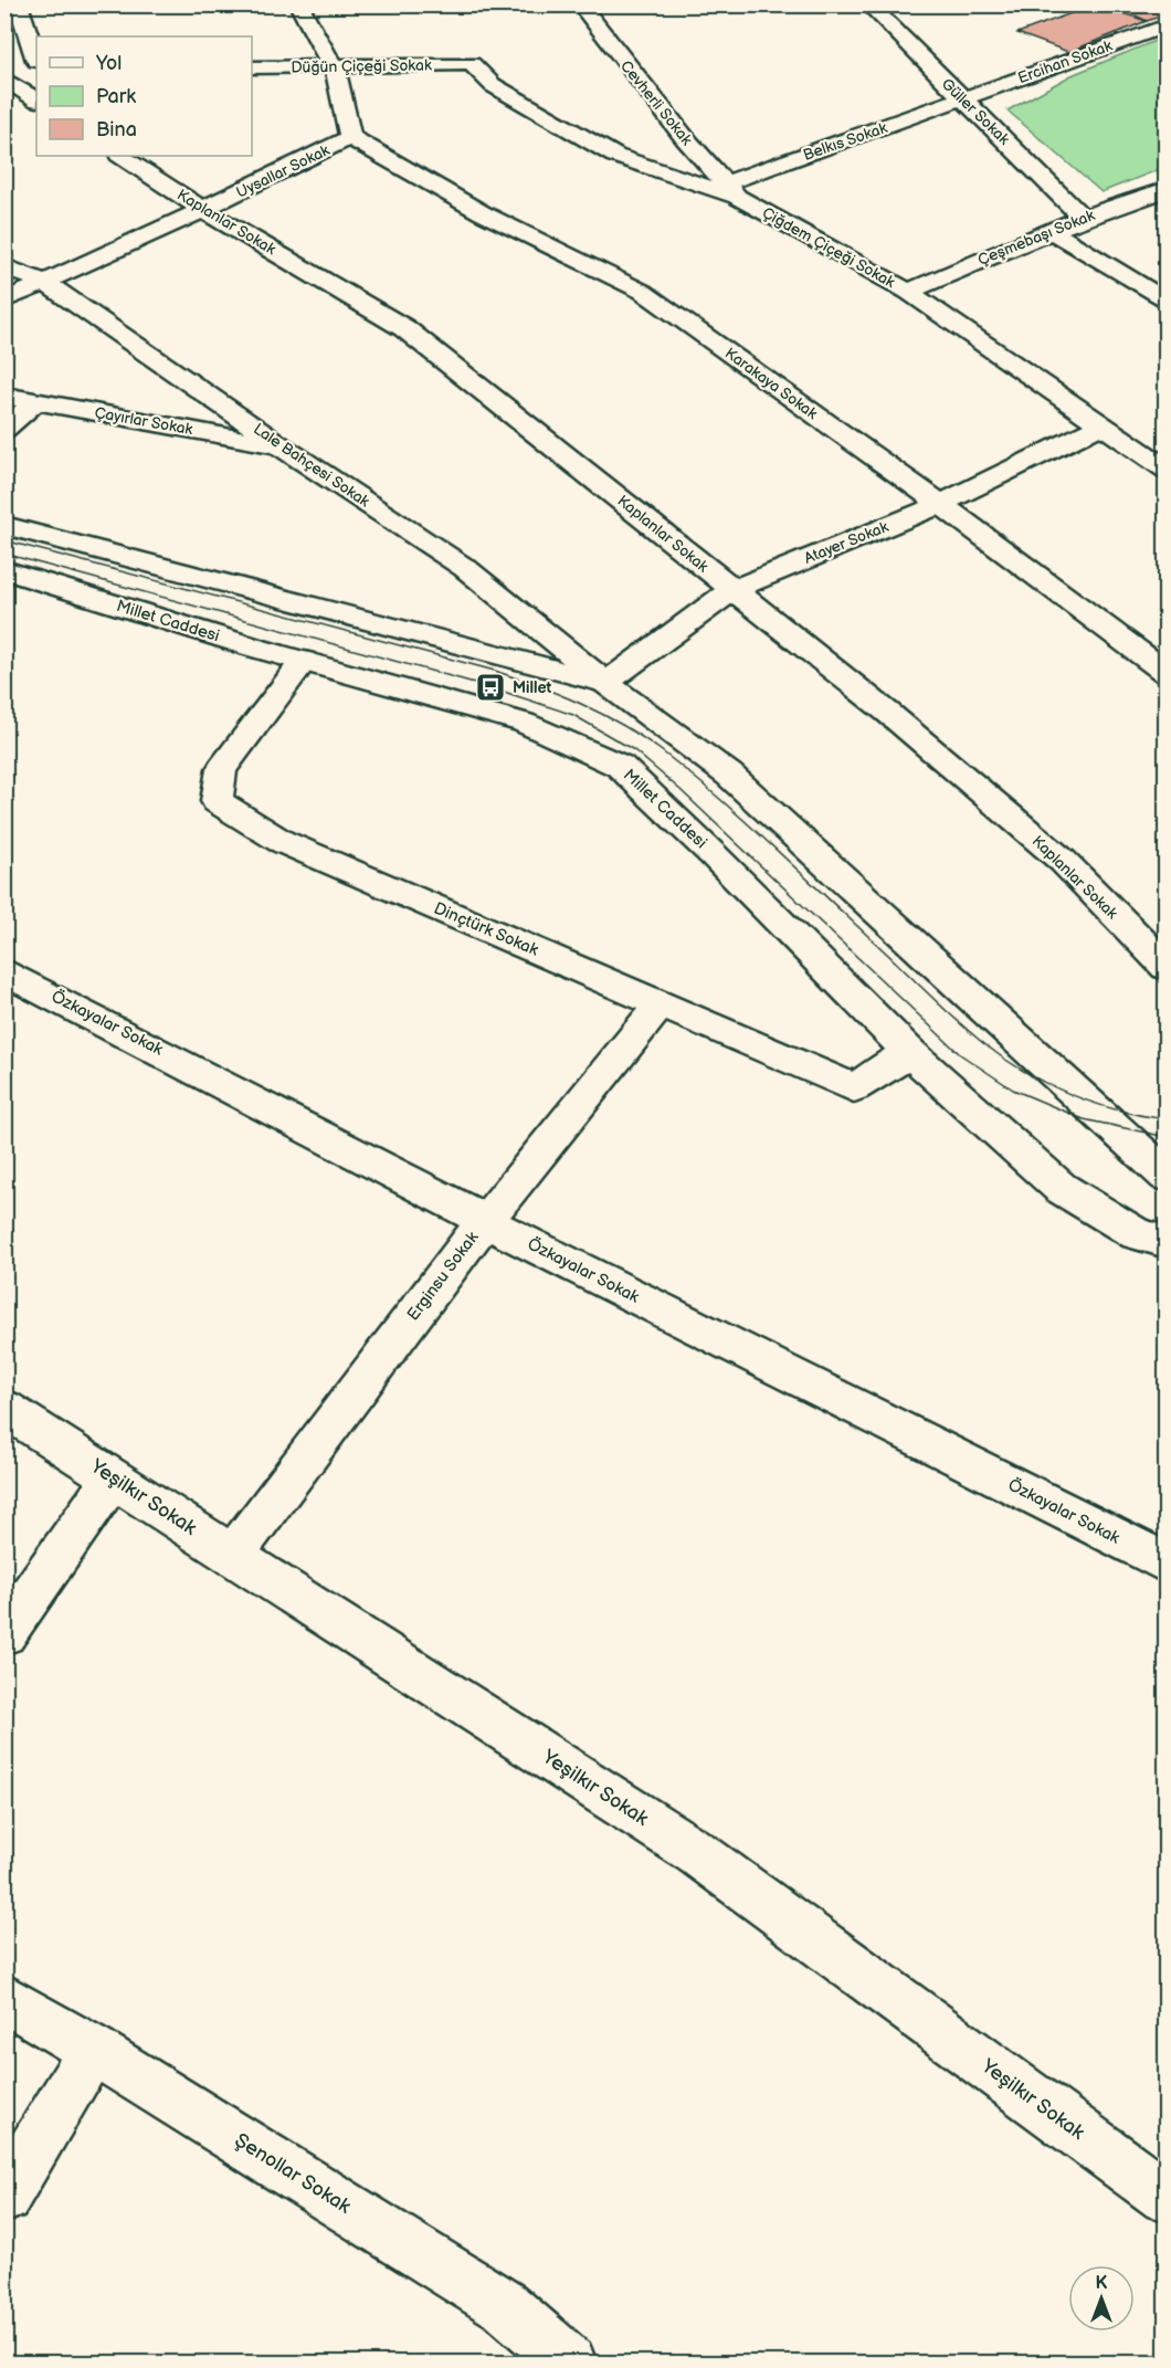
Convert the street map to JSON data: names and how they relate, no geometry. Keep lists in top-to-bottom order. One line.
{"streets":{"street":["Ercihan Sokak","Düğün Çiçeği Sokak","Cevherli Sokak","Güller Sokak","Belkıs Sokak","Uysallar Sokak","Kaplanlar Sokak","Çeşmebaşı Sokak","Çiğdem Çiçeği Sokak","Karakaya Sokak","Çayırlar Sokak","Lale Bahçesi Sokak","Atayer Sokak","Millet Caddesi","Dinçtürk Sokak","Özkayalar Sokak","Erginsu Sokak","Yeşilkır Sokak","Şenollar Sokak"]},"crossings":[["Ercihan Sokak","Güller Sokak"],["Ercihan Sokak","Belkıs Sokak"],["Düğün Çiçeği Sokak","Çiğdem Çiçeği Sokak"],["Cevherli Sokak","Belkıs Sokak"],["Cevherli Sokak","Çiğdem Çiçeği Sokak"],["Güller Sokak","Belkıs Sokak"],["Güller Sokak","Çeşmebaşı Sokak"],["Belkıs Sokak","Çiğdem Çiçeği Sokak"],["Uysallar Sokak","Kaplanlar Sokak"],["Uysallar Sokak","Karakaya Sokak"],["Uysallar Sokak","Lale Bahçesi Sokak"],["Kaplanlar Sokak","Atayer Sokak"],["Çeşmebaşı Sokak","Çiğdem Çiçeği Sokak"],["Çiğdem Çiçeği Sokak","Atayer Sokak"],["Karakaya Sokak","Atayer Sokak"],["Çayırlar Sokak","Lale Bahçesi Sokak"],["Lale Bahçesi Sokak","Atayer Sokak"],["Millet Caddesi","Dinçtürk Sokak"],["Dinçtürk Sokak","Erginsu Sokak"],["Özkayalar Sokak","Erginsu Sokak"],["Erginsu Sokak","Yeşilkır Sokak"]],"places":{"bus stop":["Millet"]},"legend":["Yol","Park","Bina"],"north":"top"}
